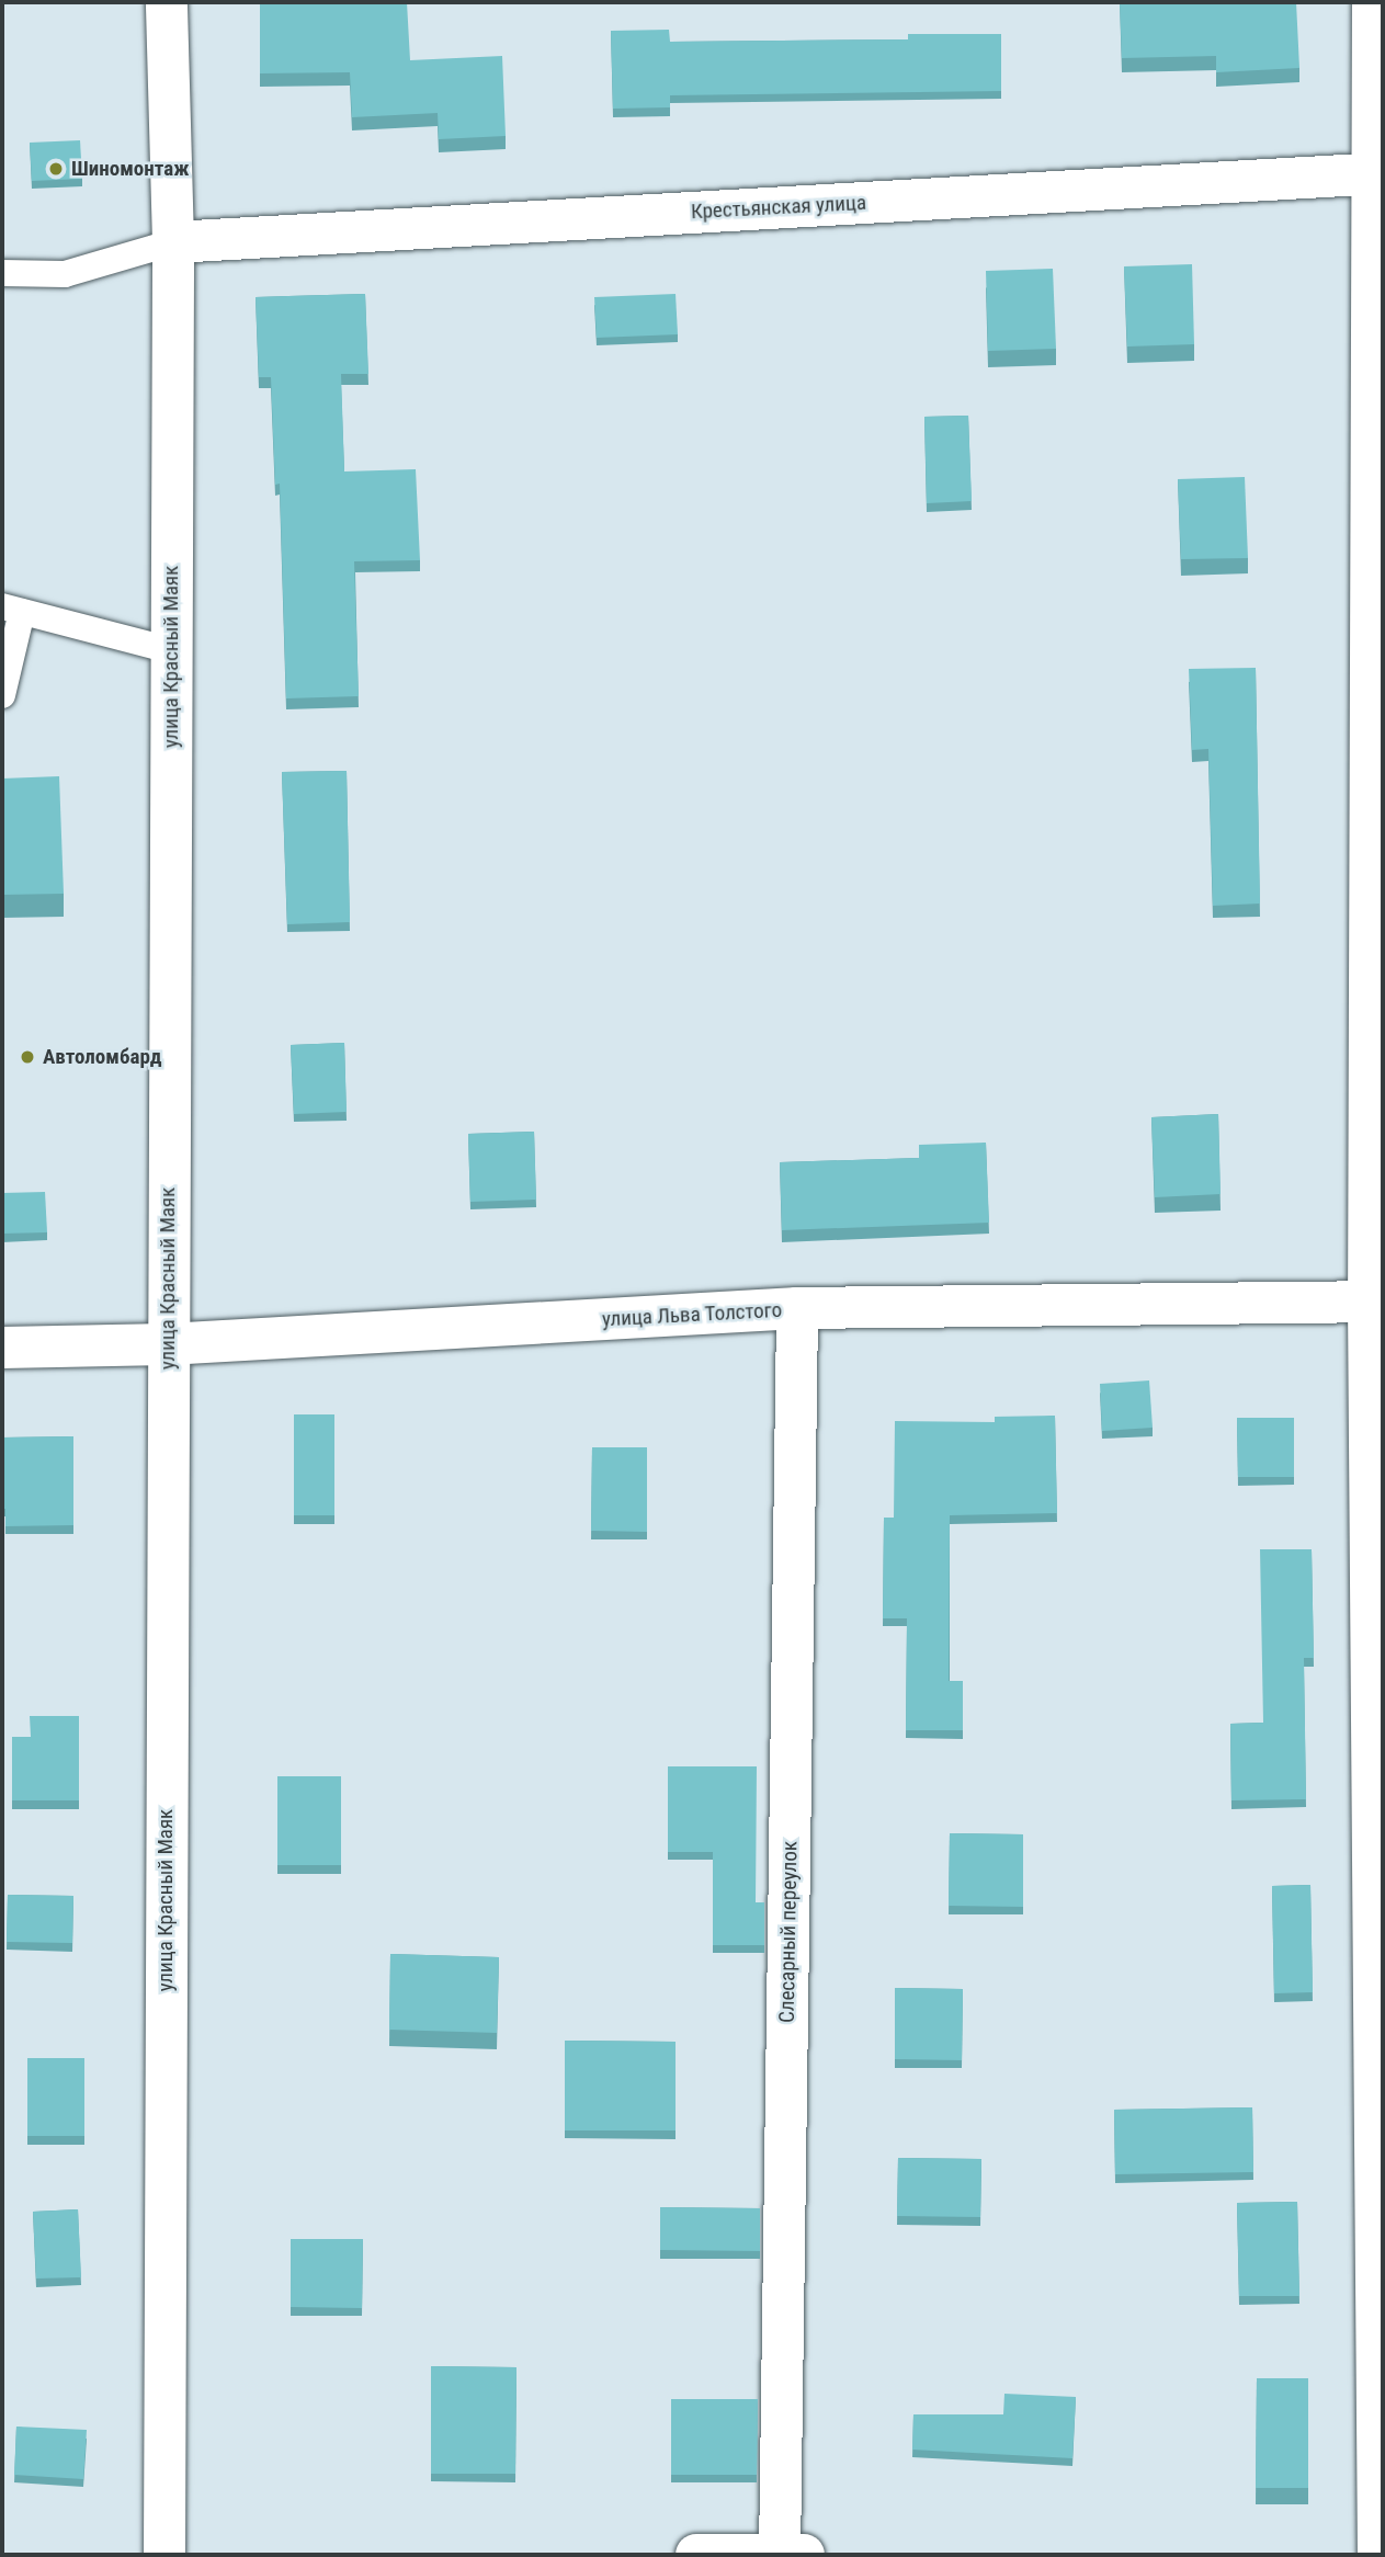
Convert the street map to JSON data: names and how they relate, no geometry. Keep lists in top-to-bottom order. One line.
{"streets":{"street":["Крестьянская улица","улица Красный Маяк","улица Льва Толстого","Слесарный переулок"]},"crossings":[["Крестьянская улица","улица Красный Маяк"],["улица Красный Маяк","улица Льва Толстого"],["улица Льва Толстого","Слесарный переулок"]],"places":["Шиномонтаж","Автоломбард"]}
